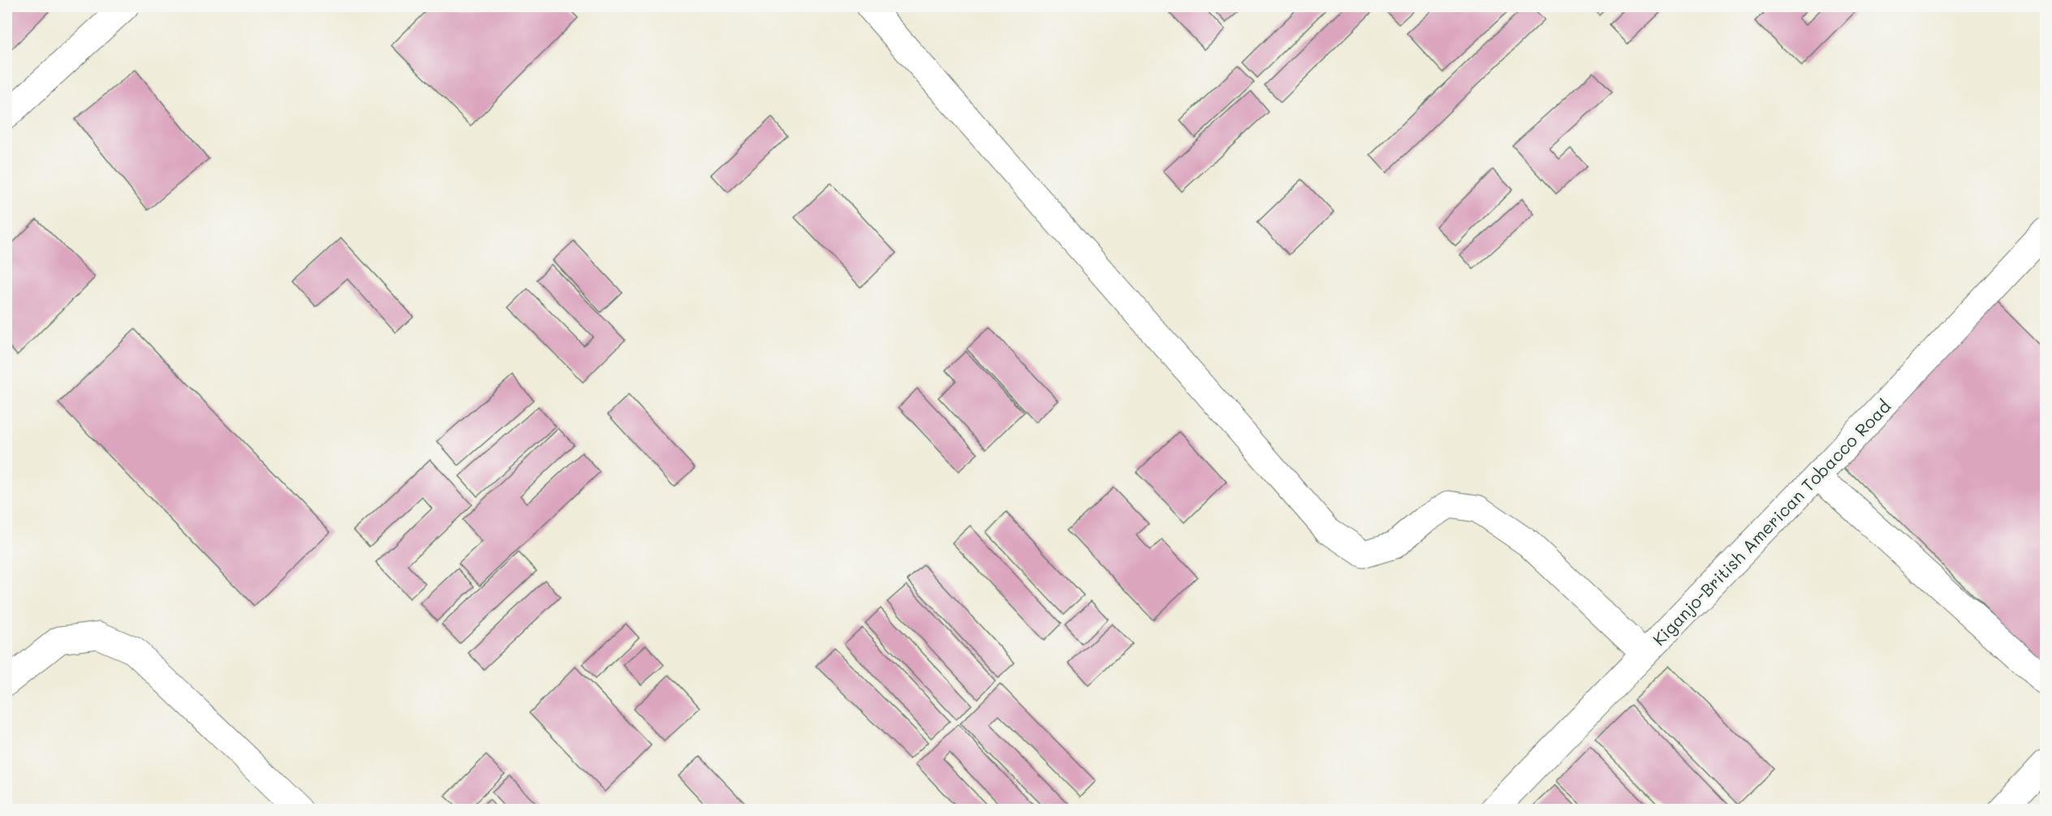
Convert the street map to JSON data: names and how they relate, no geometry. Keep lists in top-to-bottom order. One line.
{"streets":{"street":["Kiganjo-British American Tobacco Road"]}}
